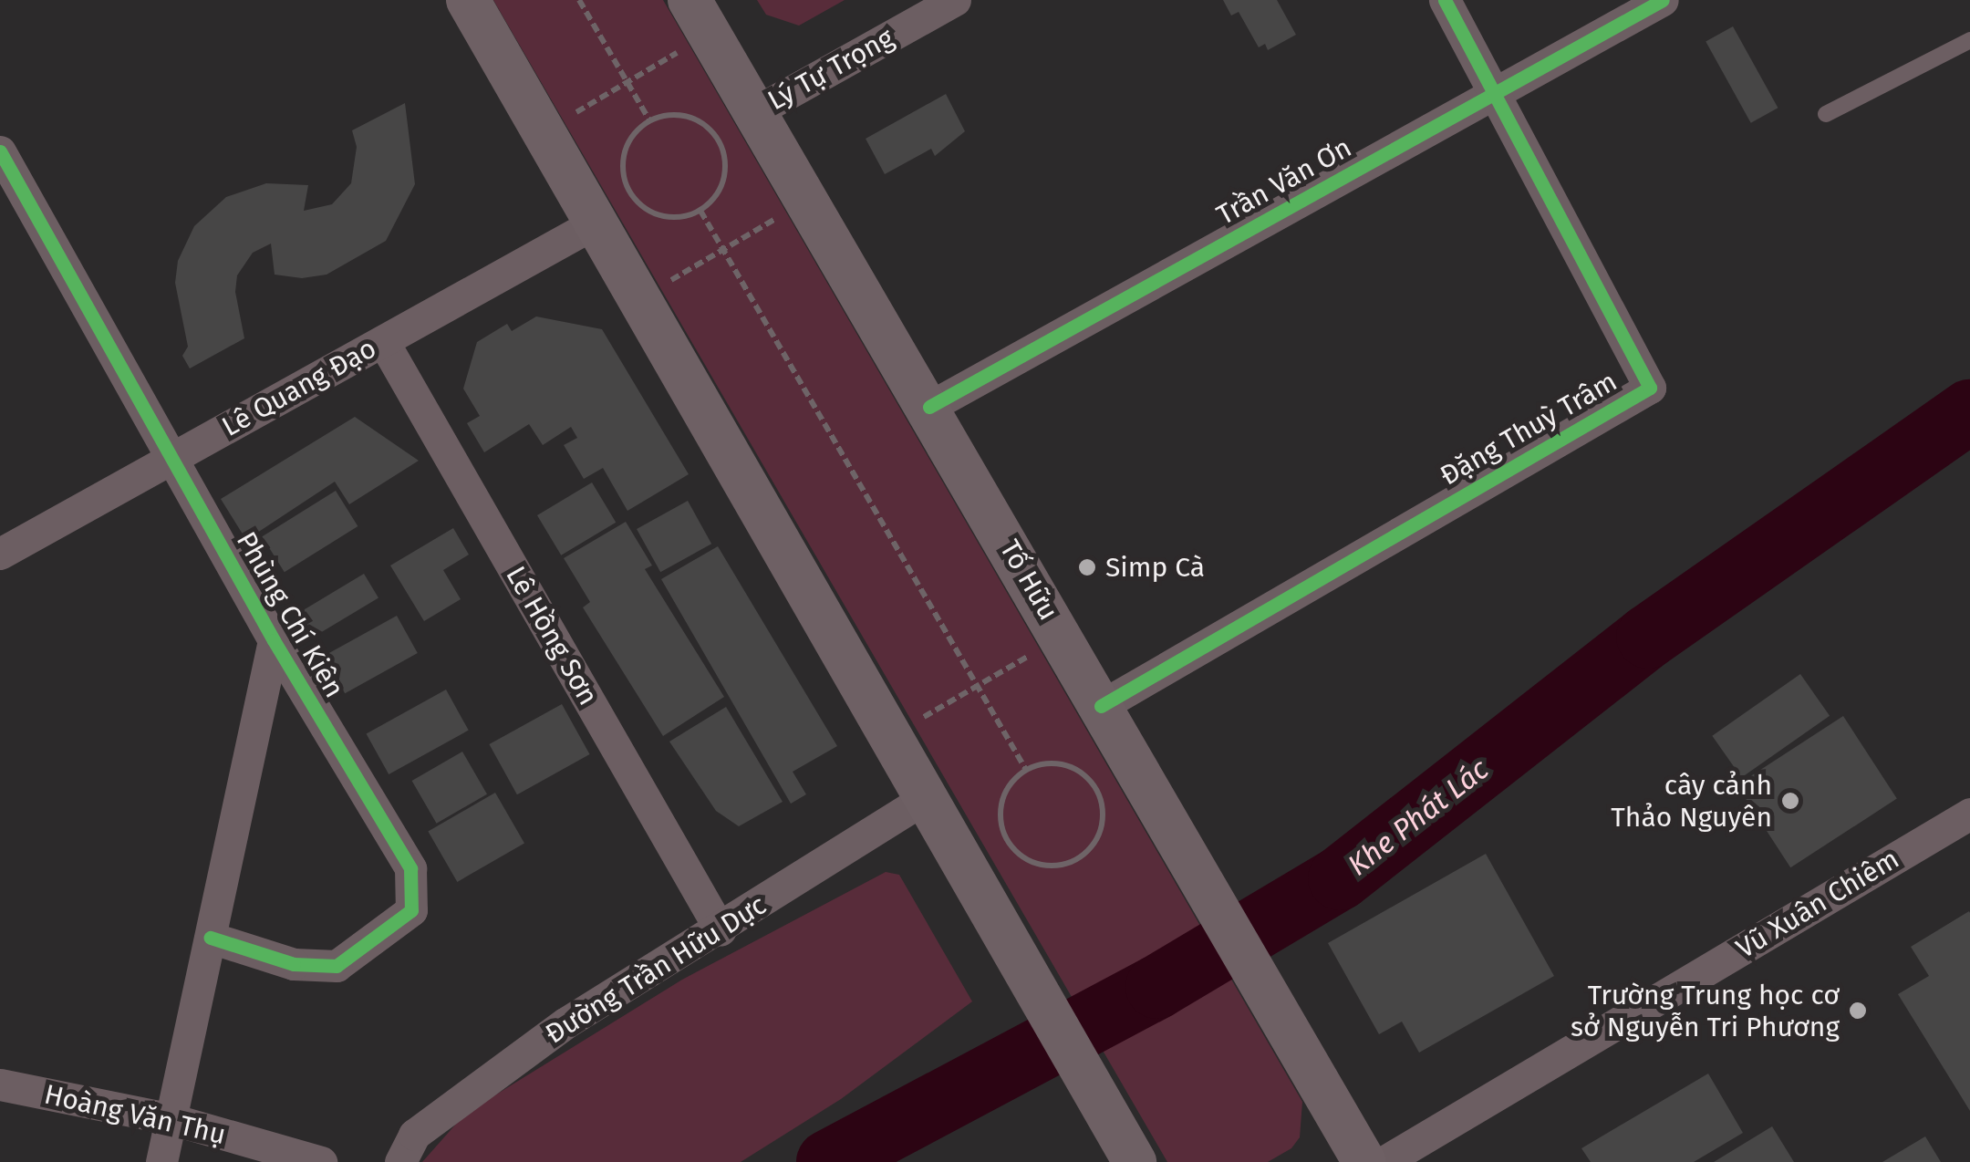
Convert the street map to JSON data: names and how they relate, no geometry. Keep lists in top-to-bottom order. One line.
{"streets":{"main road":["Tố Hữu"],"street":["Lý Tự Trọng","Trần Văn Ơn","Lê Quang Đạo","Đặng Thuỳ Trâm","Phùng Chí Kiên","Lê Hồng Sơn","Vũ Xuân Chiêm","Đường Trần Hữu Dực","Hoàng Văn Thụ"]},"crossings":[["Lý Tự Trọng","Tố Hữu"],["Trần Văn Ơn","Đặng Thuỳ Trâm"],["Trần Văn Ơn","Tố Hữu"],["Lê Quang Đạo","Phùng Chí Kiên"],["Lê Quang Đạo","Lê Hồng Sơn"],["Đặng Thuỳ Trâm","Tố Hữu"],["Phùng Chí Kiên","Hoàng Văn Thụ"],["Lê Hồng Sơn","Đường Trần Hữu Dực"]],"water":["Khe Phát Lác"],"places":["Simp Cà","cây cảnh Thảo Nguyên","Trường Trung học cơ sở Nguyễn Tri Phương"]}
